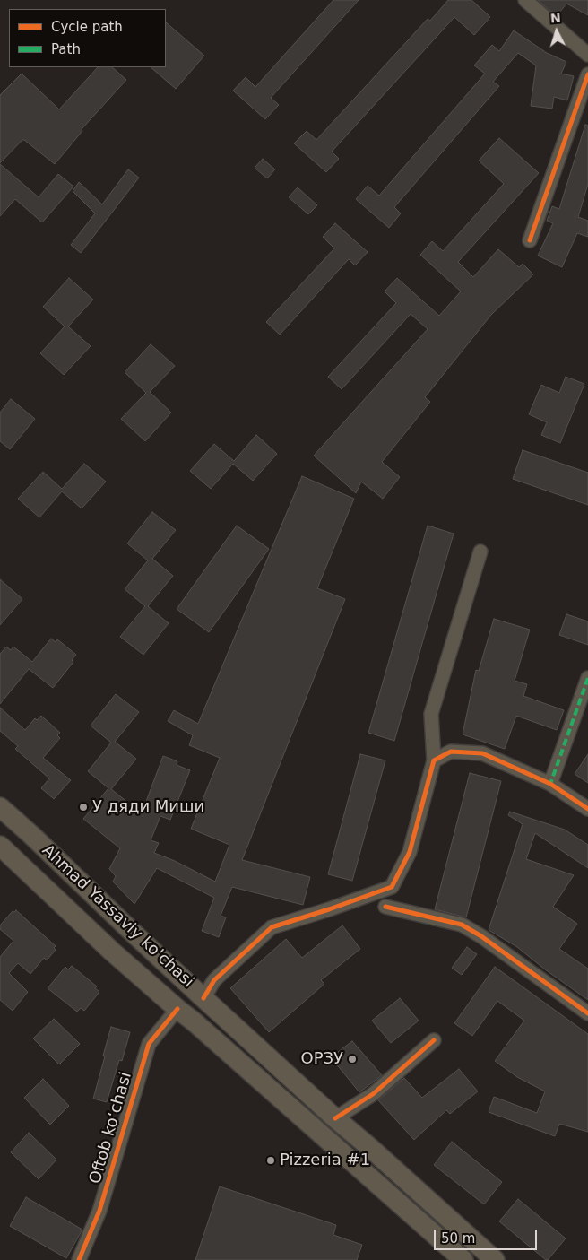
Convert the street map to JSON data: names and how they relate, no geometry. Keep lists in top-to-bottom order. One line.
{"streets":{"main road":["Ahmad Yassaviy ko'chasi"],"street":["Oftob koʻchasi"]},"crossings":[["Ahmad Yassaviy ko'chasi","Oftob koʻchasi"]],"places":["У дяди Миши","ОРЗУ","Pizzeria #1"],"legend":["Cycle path","Path"],"scale_bar":"50 m","north":"top"}
